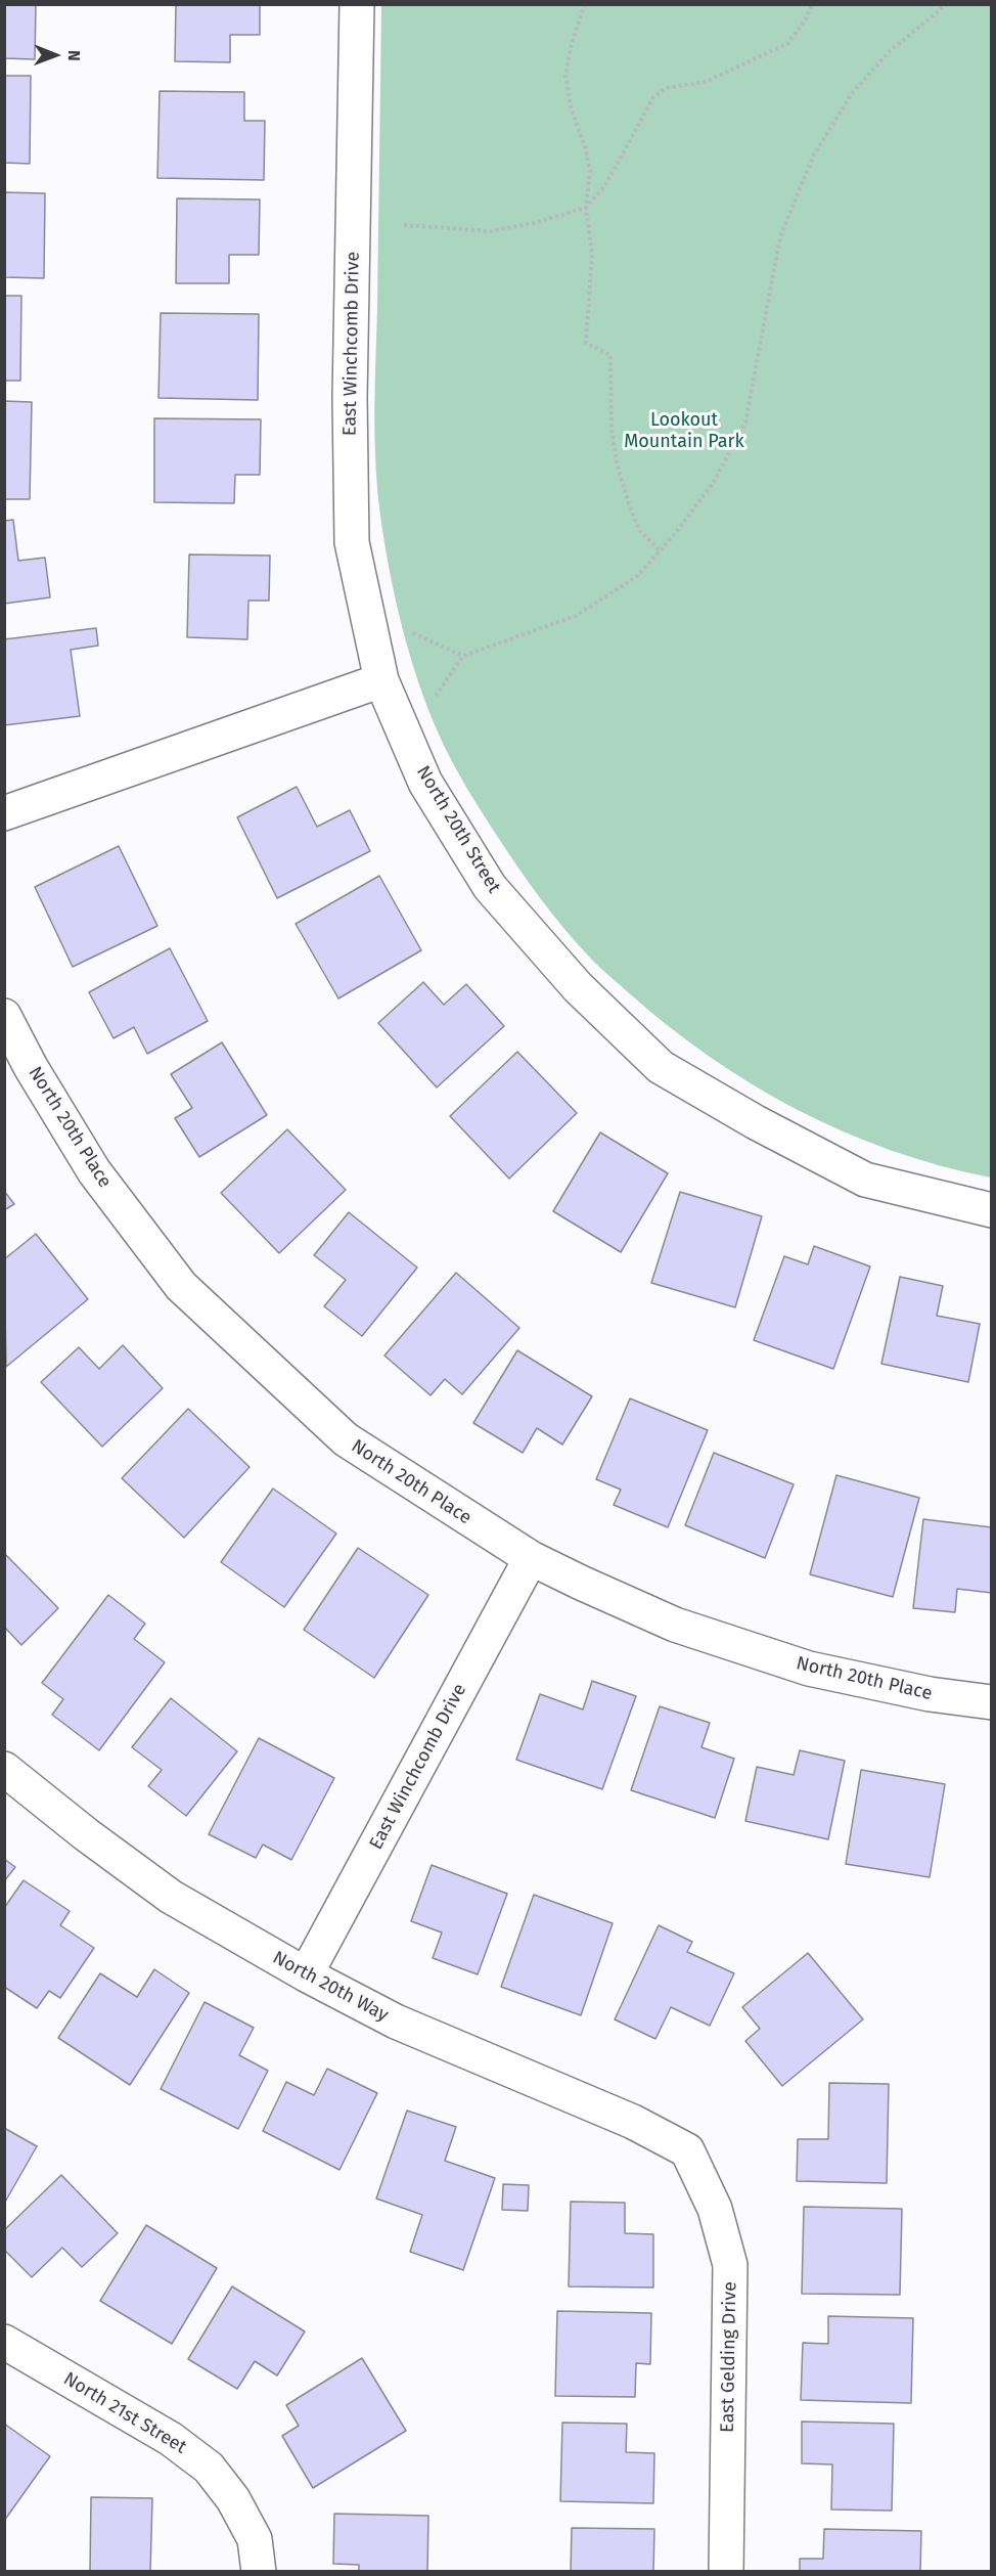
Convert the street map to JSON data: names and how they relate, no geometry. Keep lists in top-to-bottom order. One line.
{"streets":{"street":["East Winchcomb Drive","North 20th Street","North 20th Place","North 20th Way","East Gelding Drive","North 21st Street"]},"crossings":[["East Winchcomb Drive","North 20th Street"],["East Winchcomb Drive","North 20th Place"],["East Winchcomb Drive","North 20th Way"],["North 20th Way","East Gelding Drive"]],"parks":["Lookout Mountain Park"],"north":"right"}
